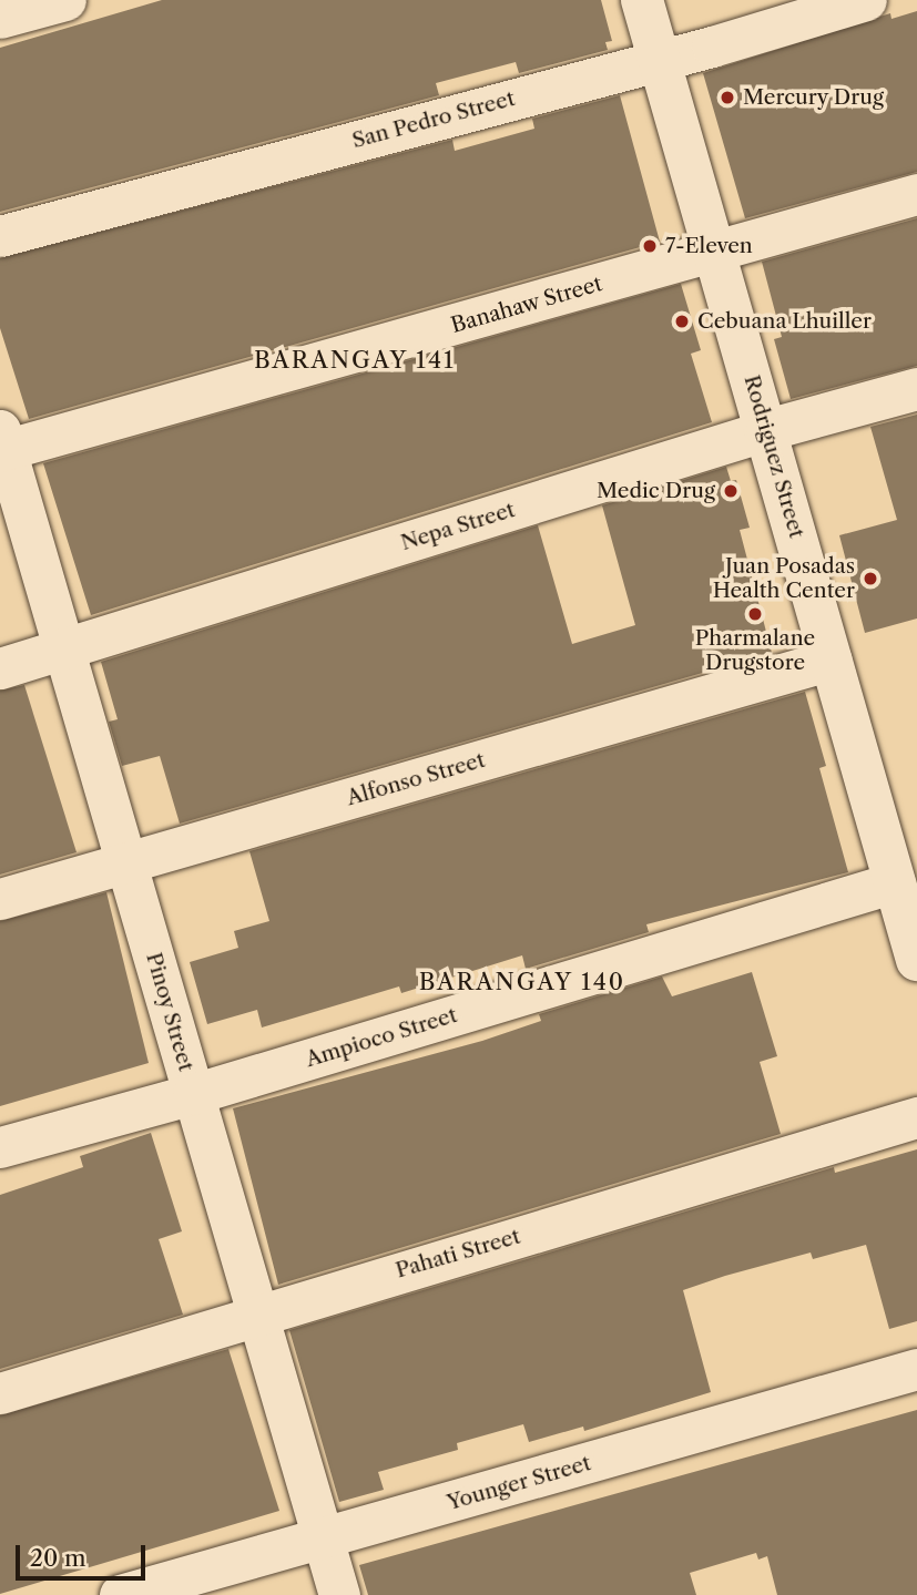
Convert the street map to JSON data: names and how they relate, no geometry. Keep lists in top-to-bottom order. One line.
{"streets":{"street":["San Pedro Street","Banahaw Street","Rodriguez Street","Nepa Street","Alfonso Street","Pinoy Street","Ampioco Street","Pahati Street","Younger Street"]},"crossings":[["San Pedro Street","Rodriguez Street"],["Banahaw Street","Rodriguez Street"],["Banahaw Street","Pinoy Street"],["Rodriguez Street","Nepa Street"],["Rodriguez Street","Alfonso Street"],["Rodriguez Street","Ampioco Street"],["Nepa Street","Pinoy Street"],["Alfonso Street","Pinoy Street"],["Pinoy Street","Ampioco Street"],["Pinoy Street","Pahati Street"],["Pinoy Street","Younger Street"]],"districts":["BARANGAY 141","BARANGAY 140"],"places":["Mercury Drug","7-Eleven","Cebuana Lhuiller","Medic Drug","Juan Posadas Health Center","Pharmalane Drugstore"],"scale_bar":"20 m"}
